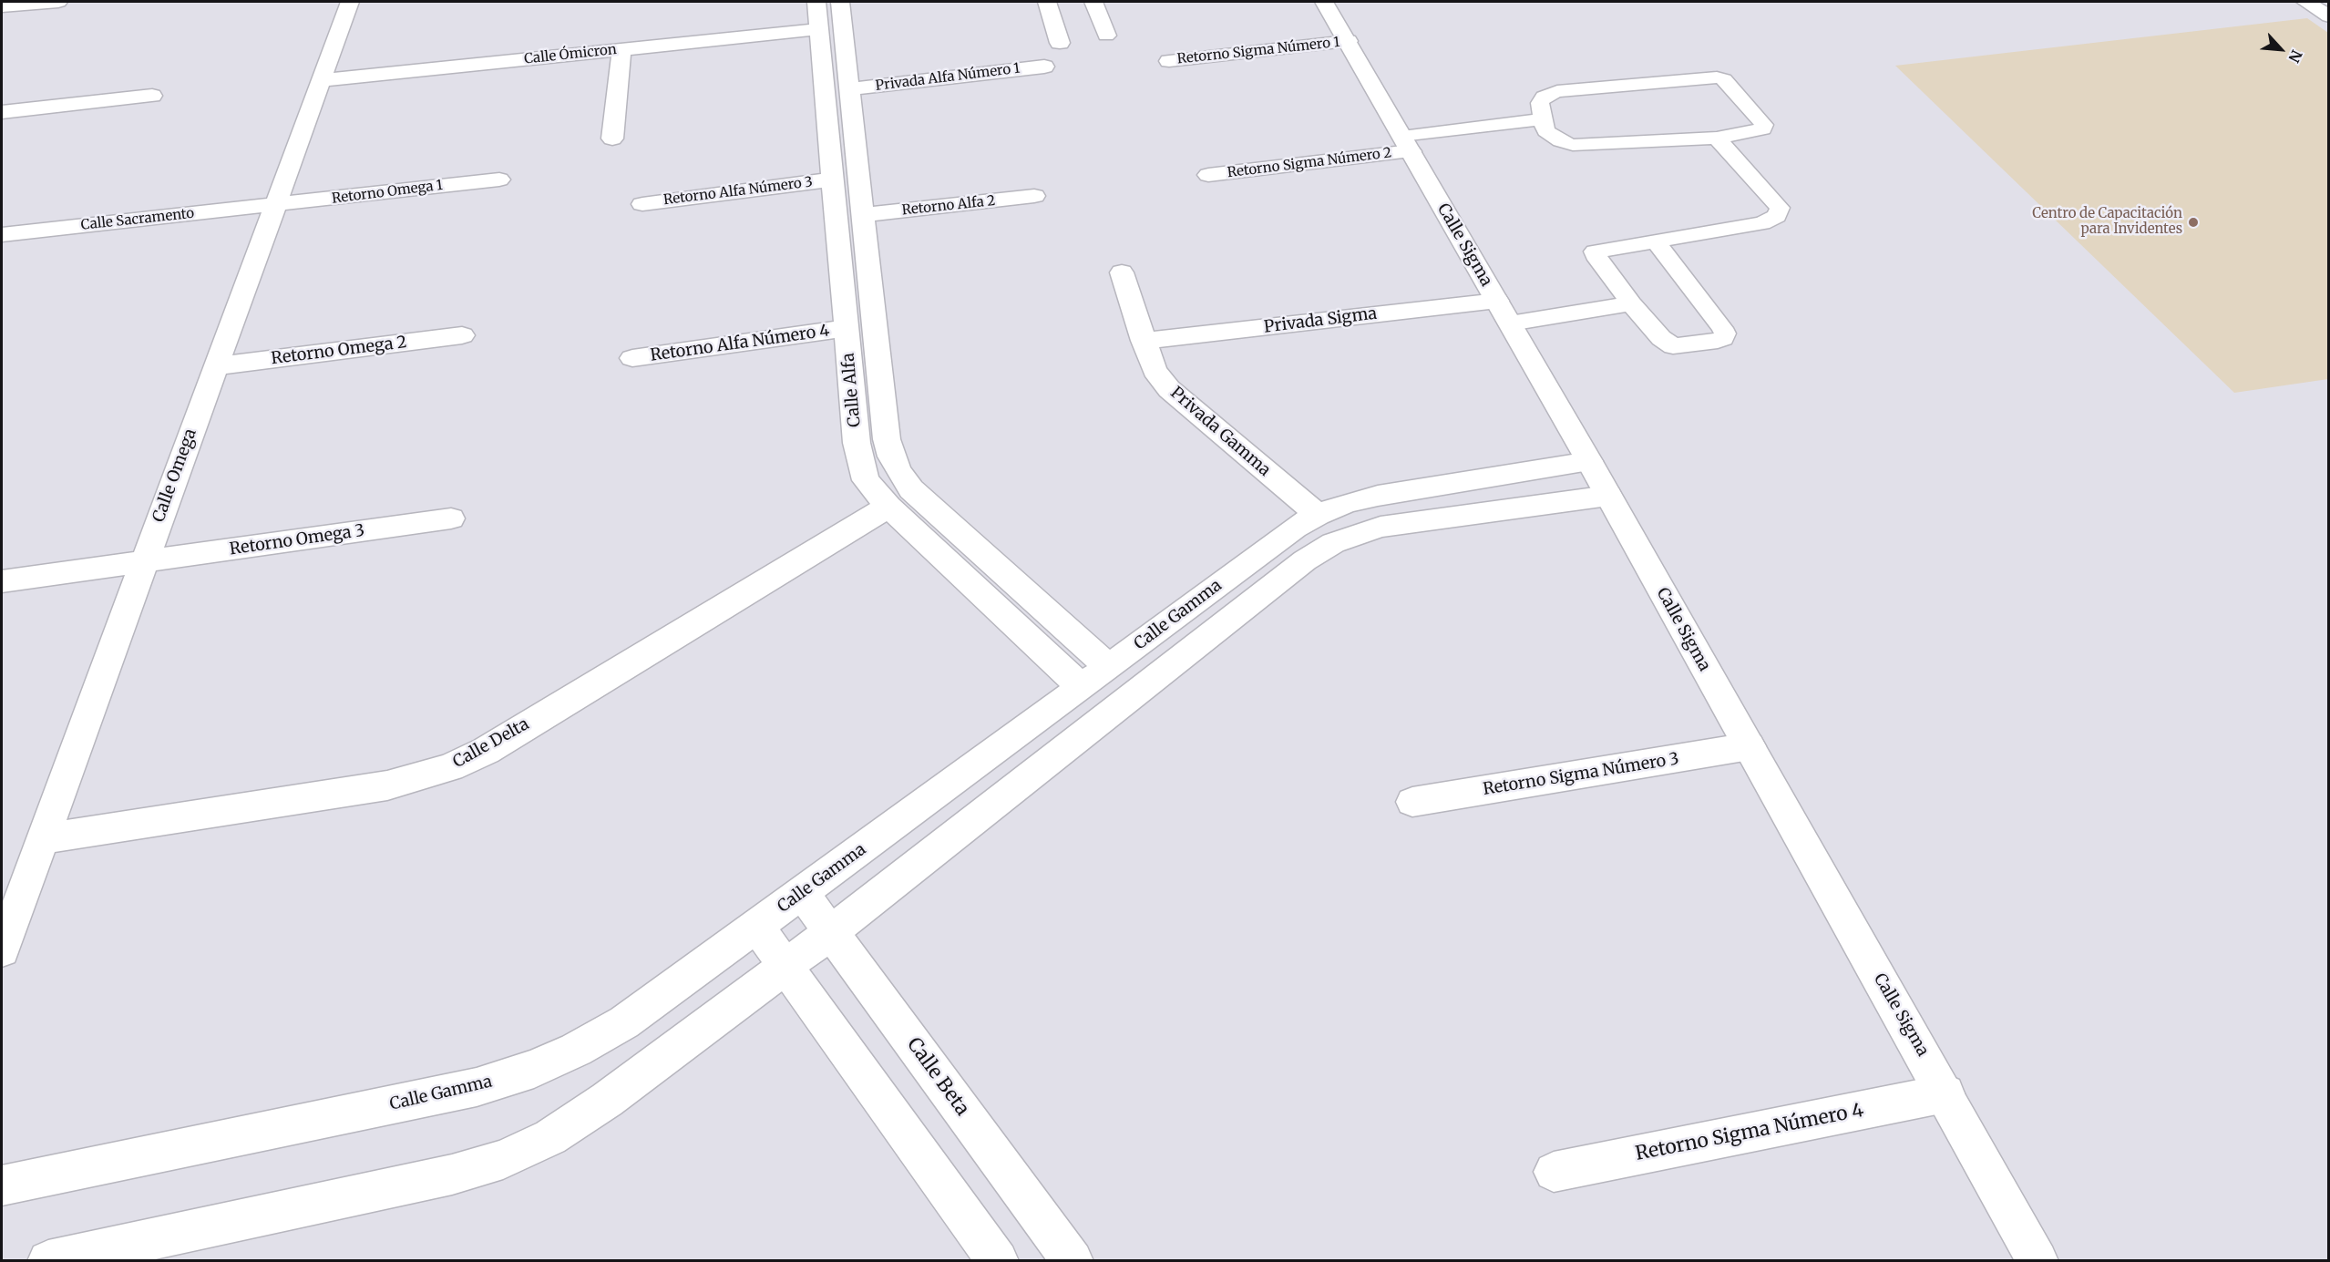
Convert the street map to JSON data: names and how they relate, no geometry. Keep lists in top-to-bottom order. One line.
{"streets":{"street":["Retorno Sigma Número 1","Calle Ómicron","Privada Alfa Número 1","Retorno Sigma Número 2","Retorno Alfa Número 3","Retorno Omega 1","Retorno Alfa 2","Calle Sacramento","Calle Sigma","Privada Sigma","Retorno Alfa Número 4","Retorno Omega 2","Calle Alfa","Privada Gamma","Calle Omega","Retorno Omega 3","Calle Gamma","Calle Delta","Retorno Sigma Número 3","Calle Beta","Retorno Sigma Número 4"]},"crossings":[["Retorno Sigma Número 1","Calle Sigma"],["Calle Ómicron","Calle Alfa"],["Calle Ómicron","Calle Omega"],["Privada Alfa Número 1","Calle Alfa"],["Retorno Sigma Número 2","Calle Sigma"],["Retorno Alfa Número 3","Calle Alfa"],["Retorno Omega 1","Calle Sacramento"],["Retorno Omega 1","Calle Omega"],["Retorno Alfa 2","Calle Alfa"],["Calle Sacramento","Calle Omega"],["Calle Sigma","Privada Sigma"],["Calle Sigma","Calle Gamma"],["Calle Sigma","Retorno Sigma Número 3"],["Calle Sigma","Retorno Sigma Número 4"],["Privada Sigma","Privada Gamma"],["Retorno Alfa Número 4","Calle Alfa"],["Retorno Omega 2","Calle Omega"],["Calle Alfa","Calle Gamma"],["Calle Alfa","Calle Delta"],["Privada Gamma","Calle Gamma"],["Calle Omega","Retorno Omega 3"],["Calle Omega","Calle Delta"],["Calle Gamma","Calle Beta"]],"places":["Centro de Capacitación para Invidentes"],"north":"bottom right"}
